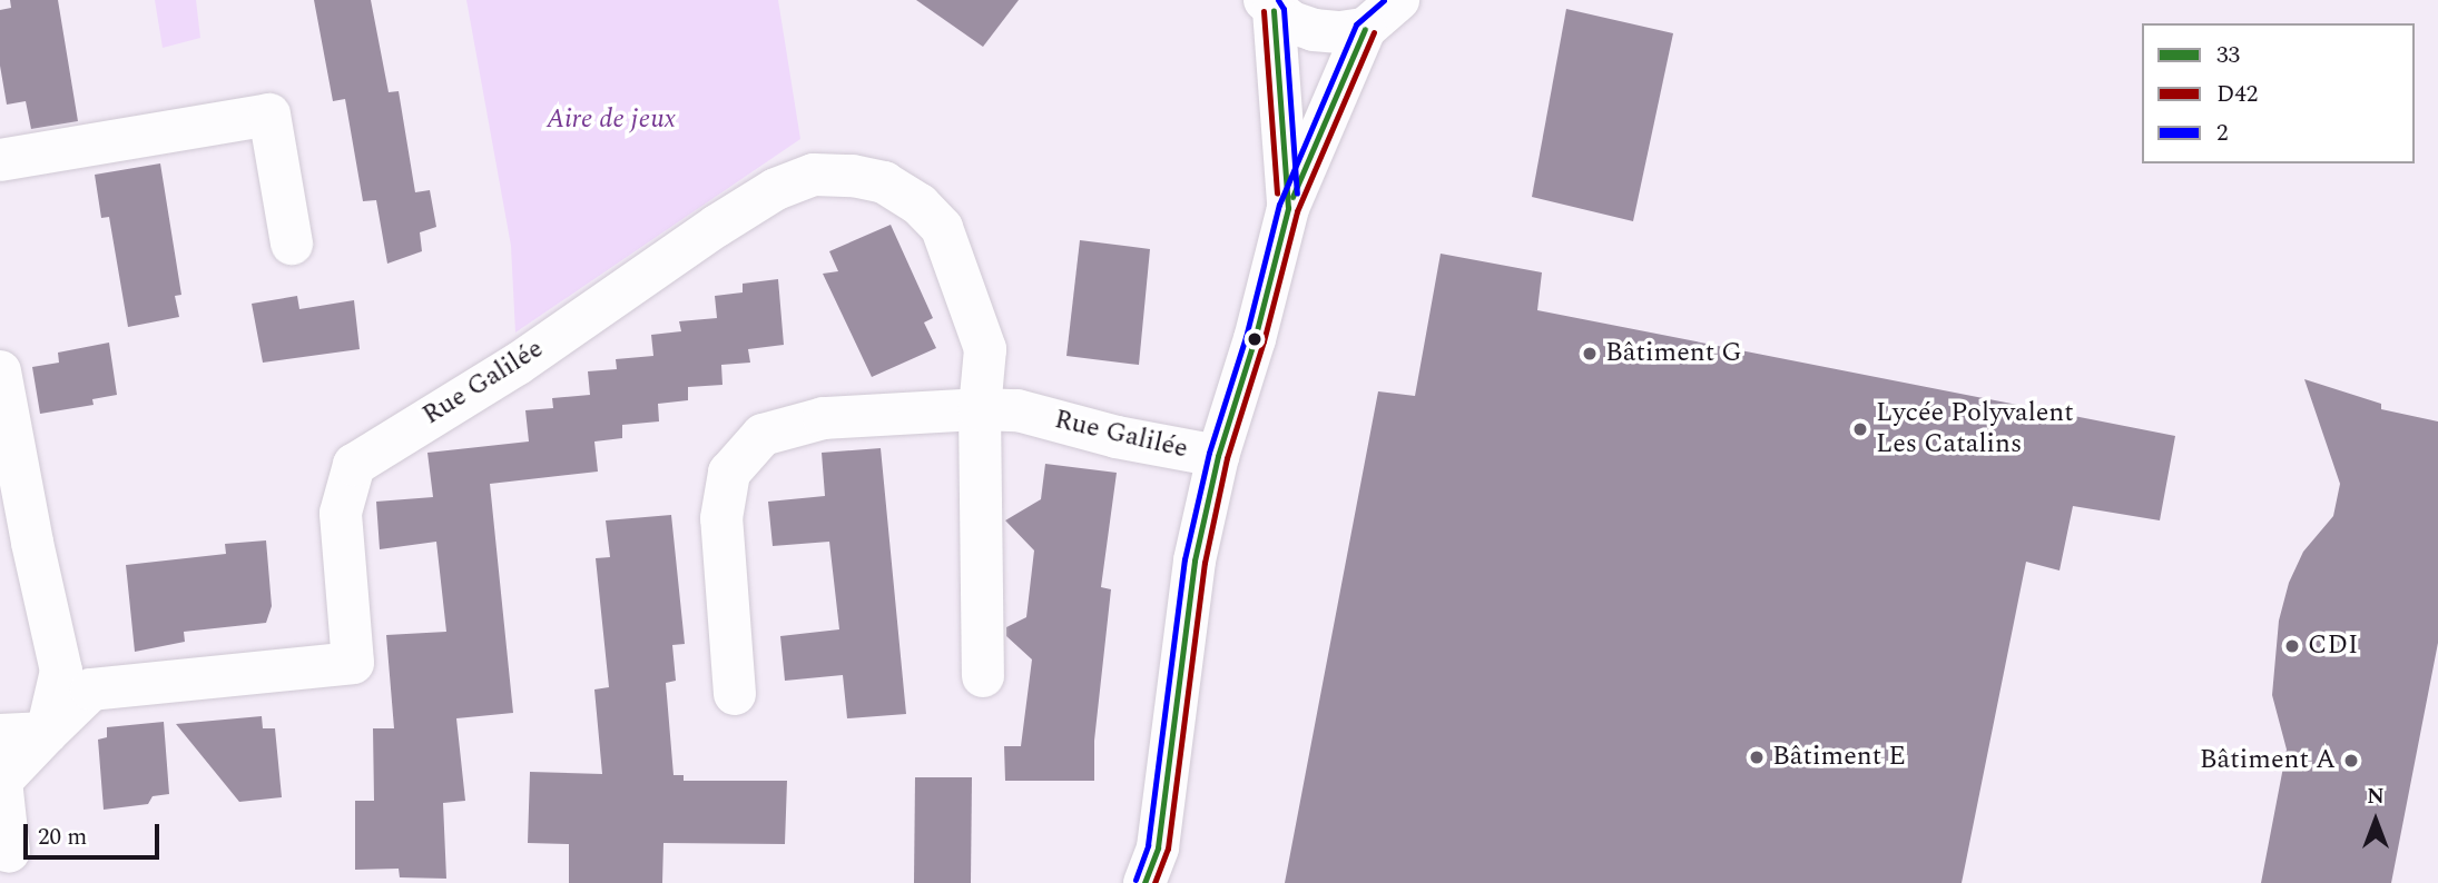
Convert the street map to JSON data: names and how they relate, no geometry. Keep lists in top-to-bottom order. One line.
{"streets":{"street":["Rue Galilée"]},"parks":["Aire de jeux"],"places":["Bâtiment G","Lycée Polyvalent Les Catalins","CDI","Bâtiment E","Bâtiment A"],"lines":["transit line 2","transit line 33","transit line D42"],"legend":["33","D42","2"],"scale_bar":"20 m","north":"top"}
